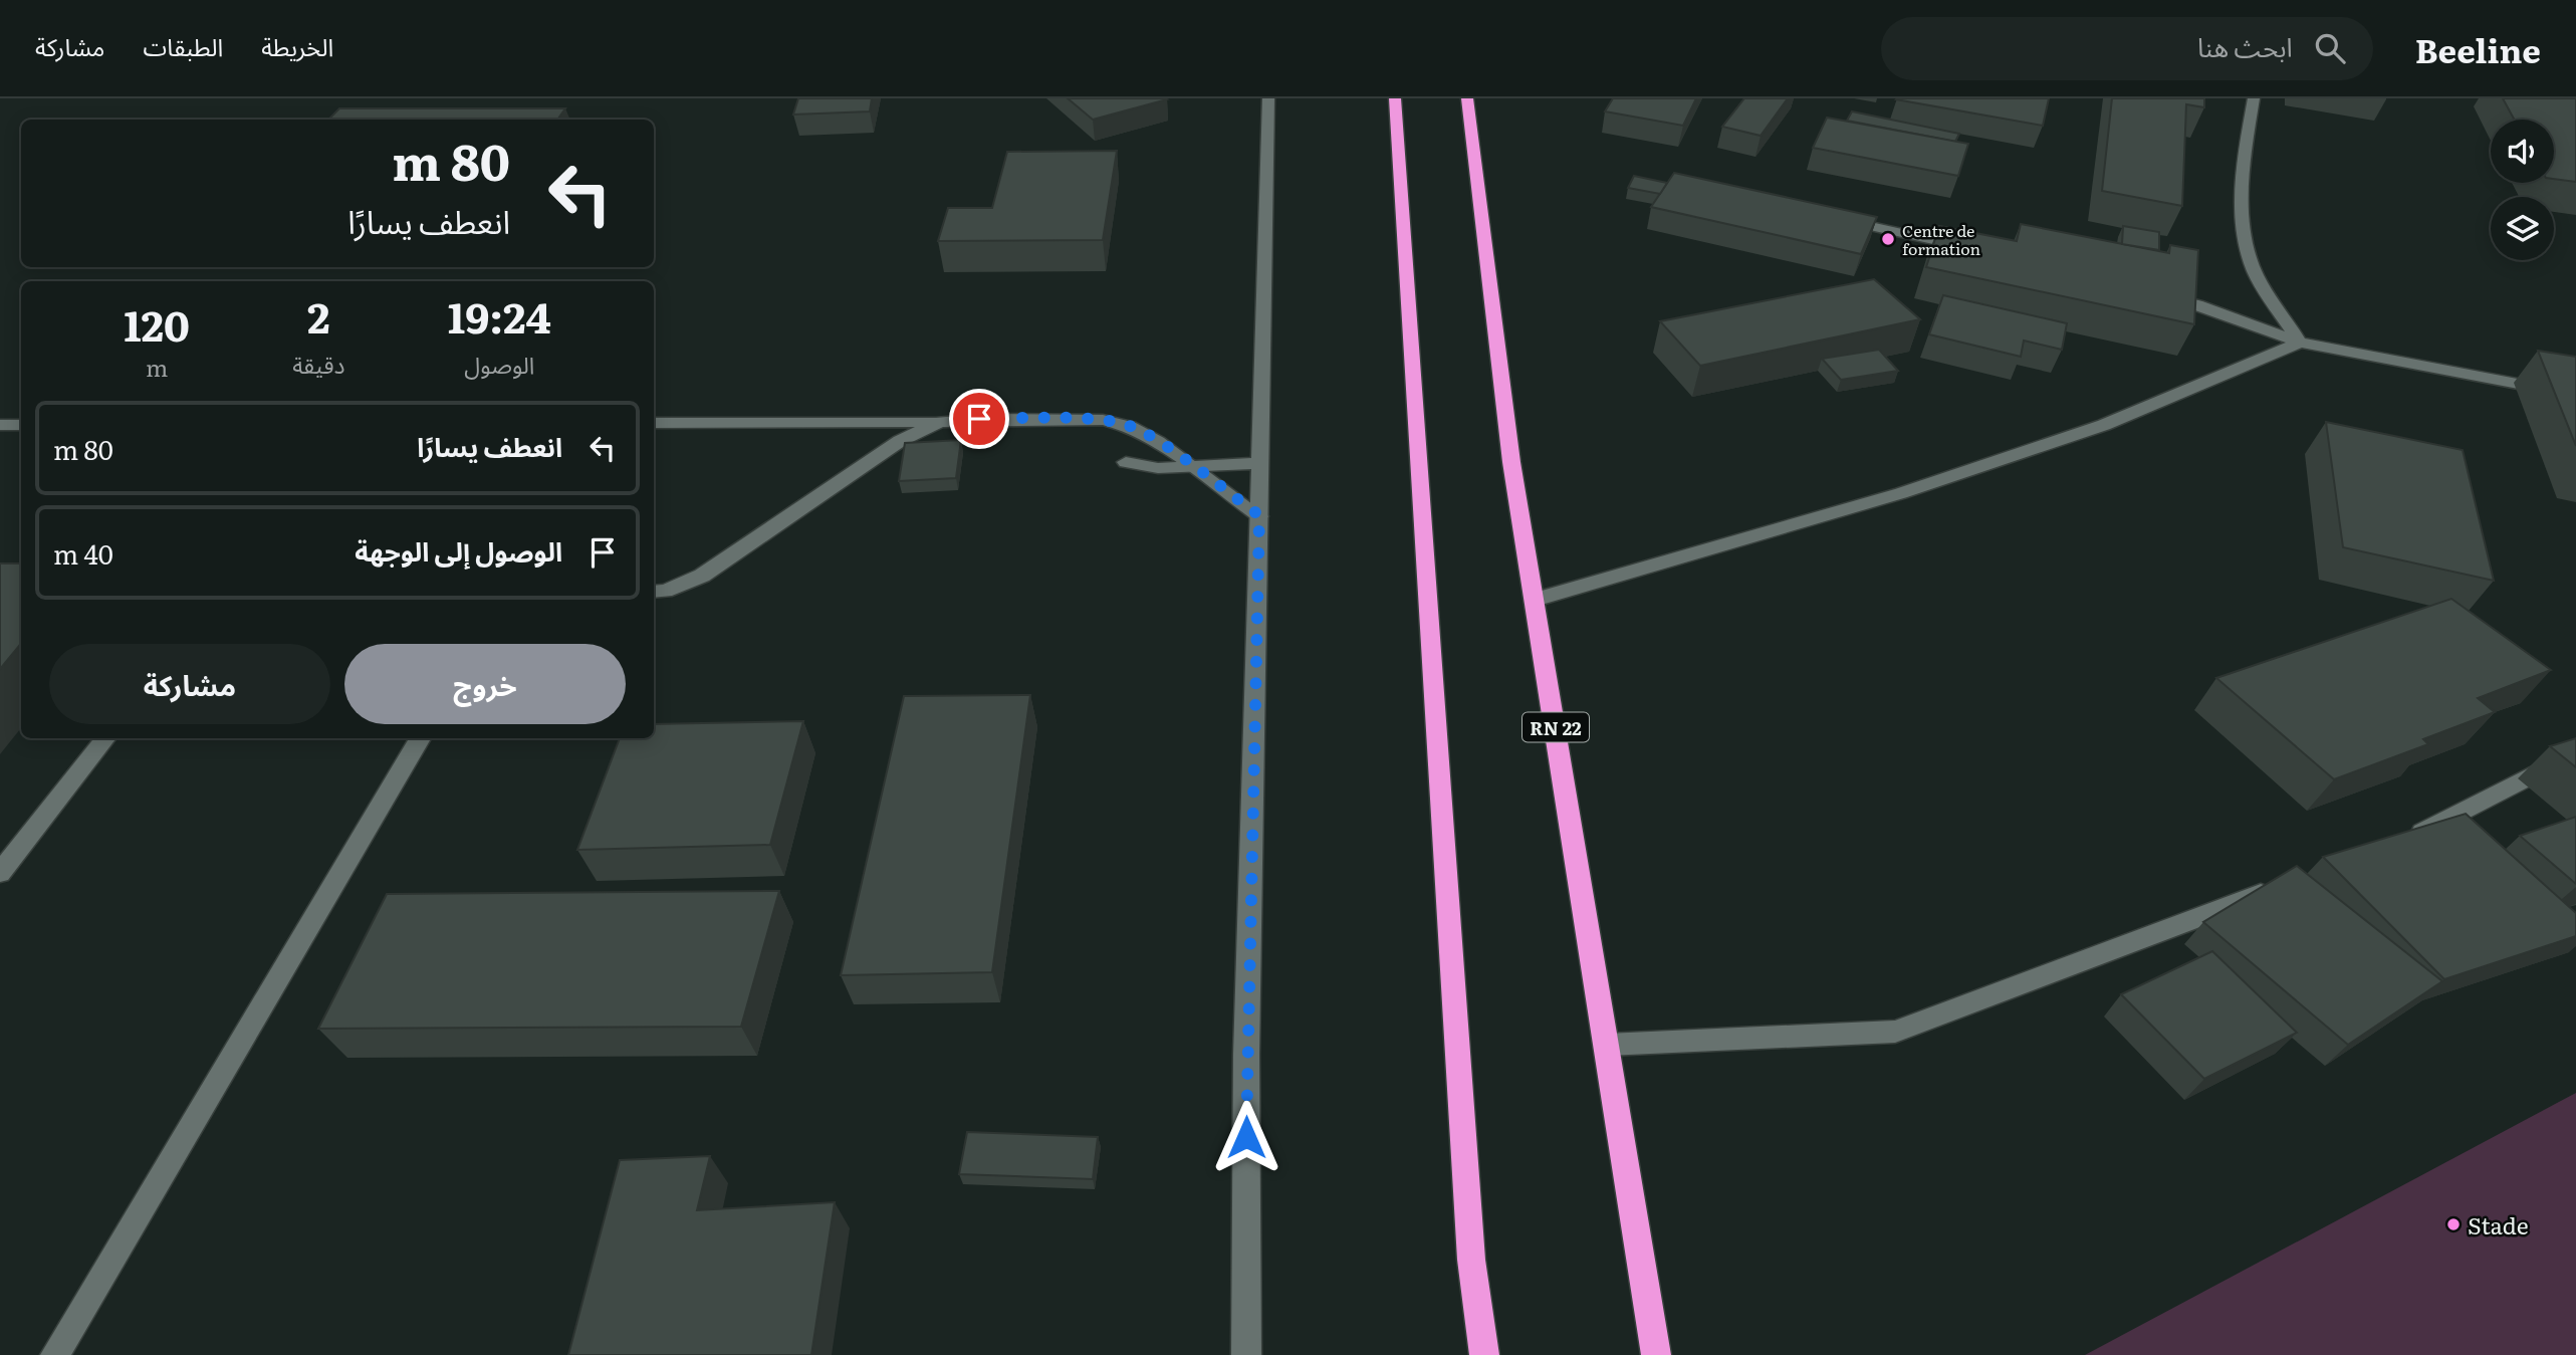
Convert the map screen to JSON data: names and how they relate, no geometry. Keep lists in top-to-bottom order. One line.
{"streets":{"highway":["RN 22"]},"places":["Centre de formation","Stade"],"page":{"header":"Beeline","search":"ابحث هنا","nav":["الخريطة","الطبقات","مشاركة"],"turn":["80 m","انعطف يسارًا"],"eta":["19:24","الوصول","2","دقيقة","120","m"],"list":[{"name":"انعطف يسارًا","value":"80 m"},{"name":"الوصول إلى الوجهة","value":"40 m"}],"buttons":["خروج","مشاركة"]}}
